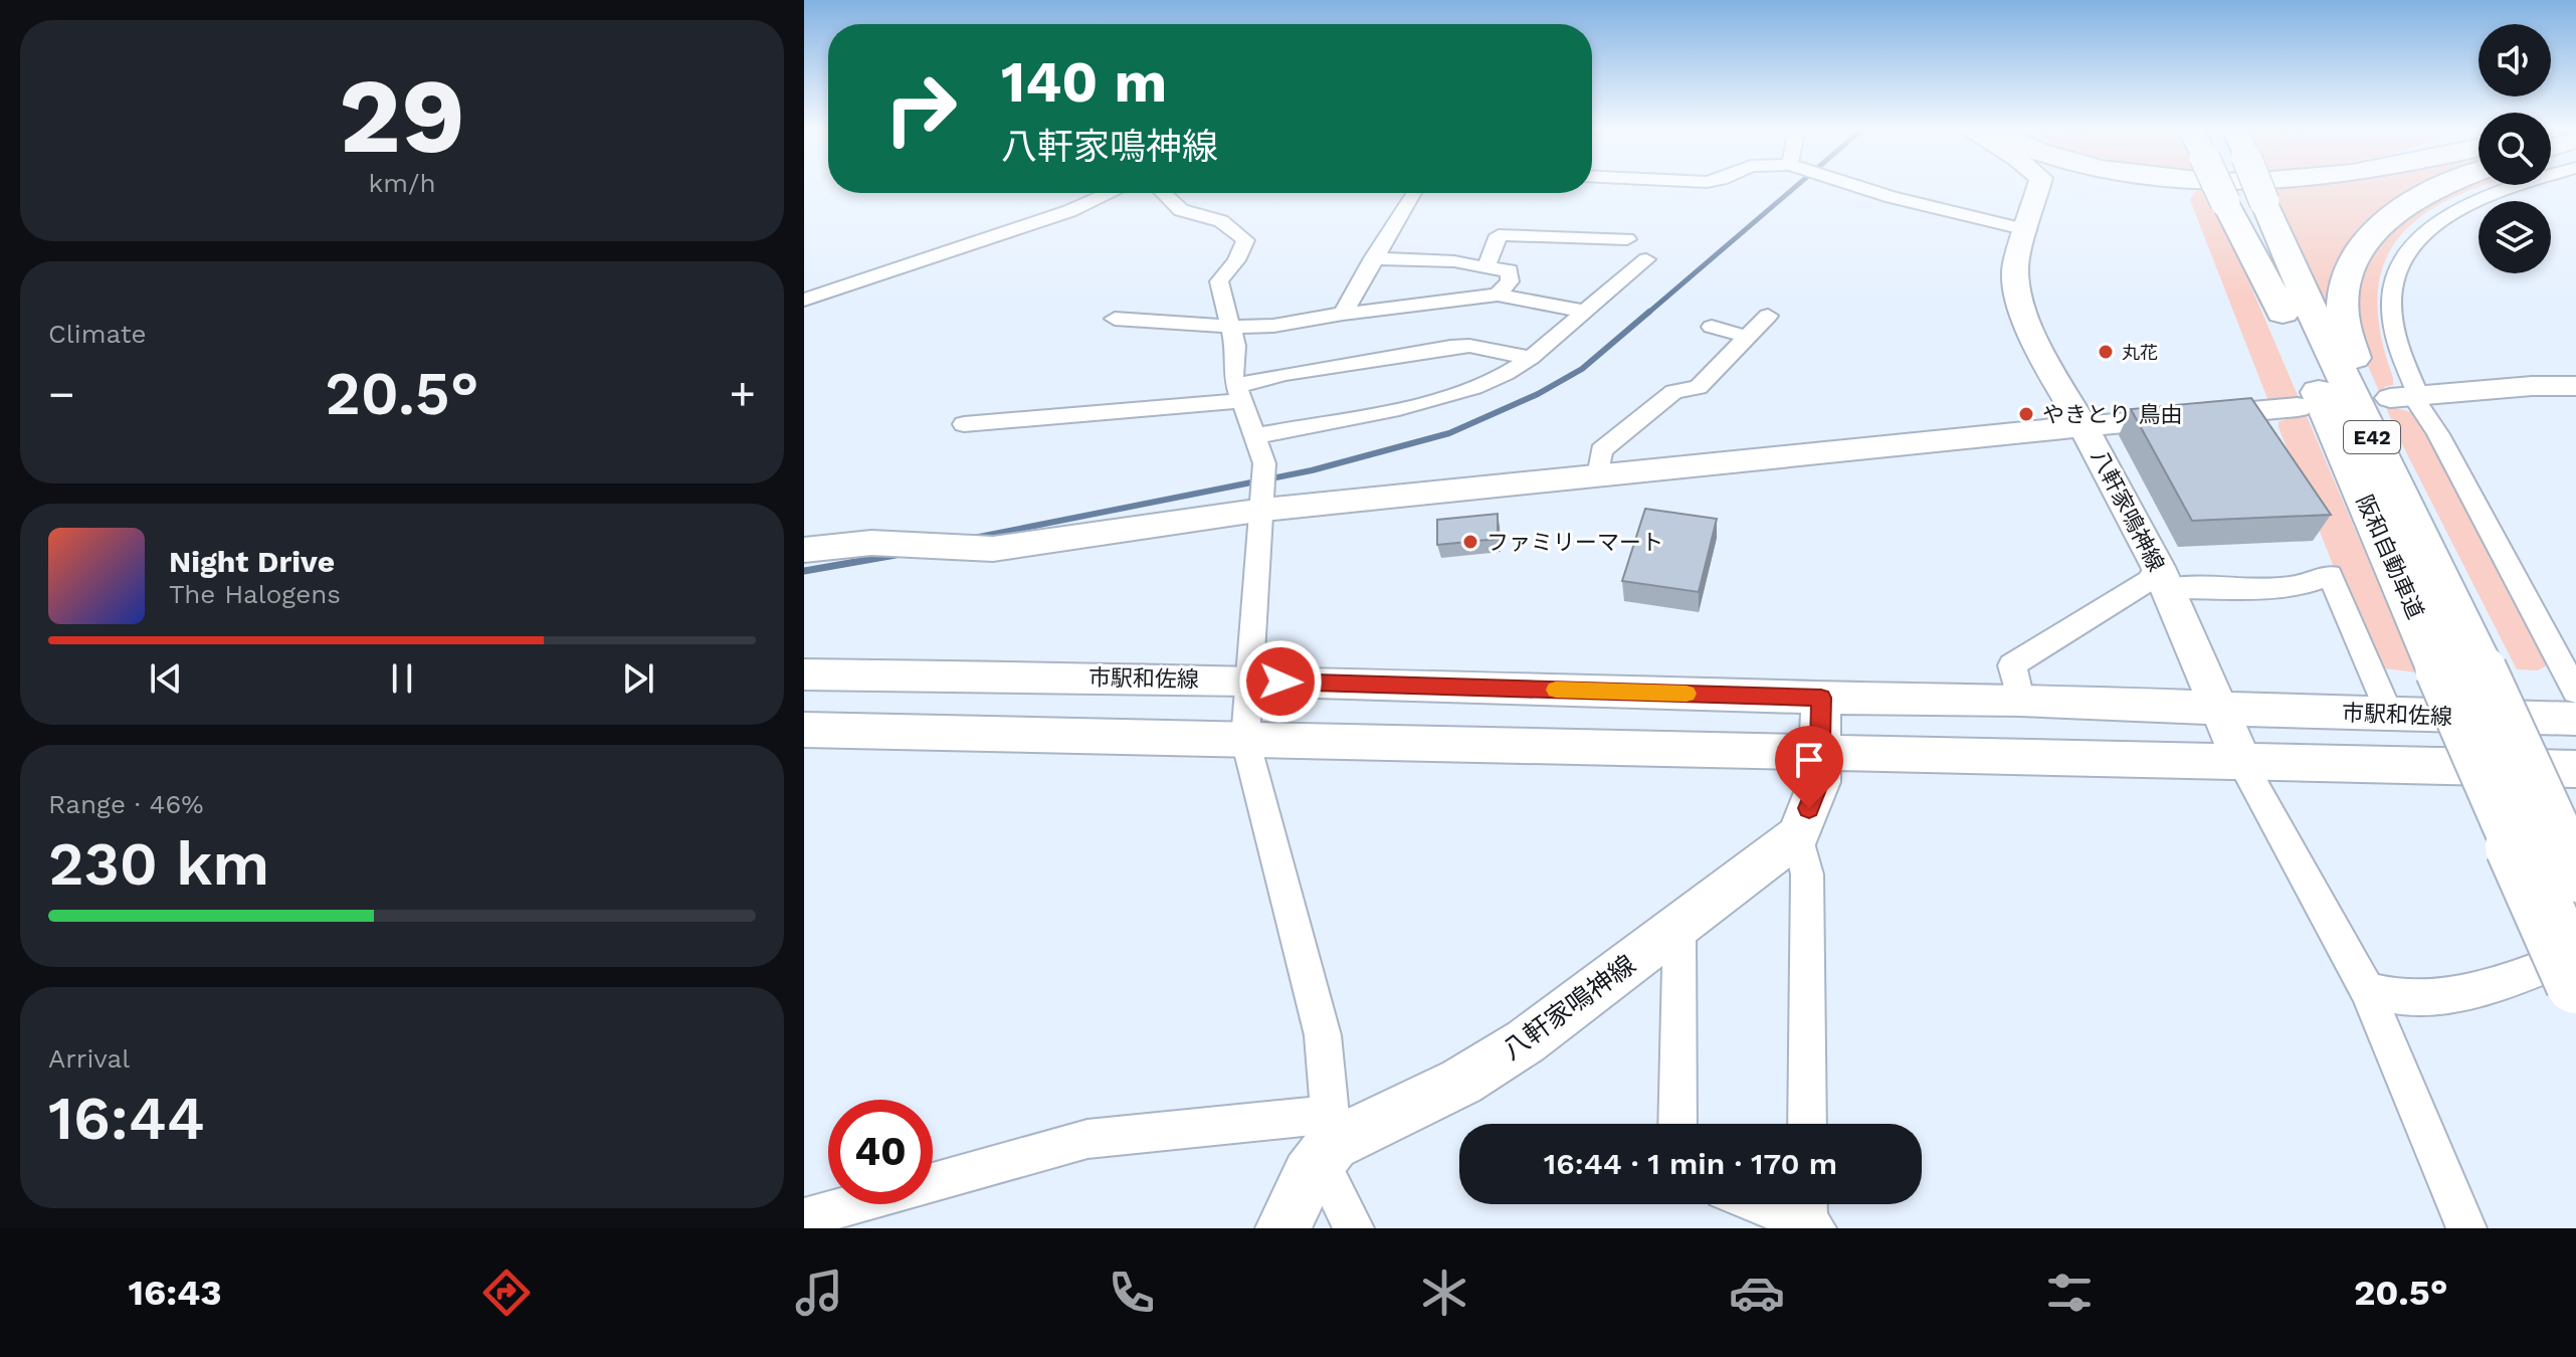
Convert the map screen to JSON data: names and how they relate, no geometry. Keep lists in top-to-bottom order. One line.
{"streets":{"highway":["E42","阪和自動車道"],"street":["八軒家鳴神線","市駅和佐線"]},"crossings":[["八軒家鳴神線","市駅和佐線"]],"places":["丸花","やきとり 鳥由","ファミリーマート"],"page":{"tile":[["29","km/h"],"Climate",["Range · 46%","230 km"],["Arrival","16:44"]],"turn":["140 m","八軒家鳴神線"],"heat":["−","20.5°","+"],"song":["Night Drive","The Halogens"],"limit":"40","trip":"16:44 · 1 min · 170 m","tabs":["16:43","20.5°"]}}
